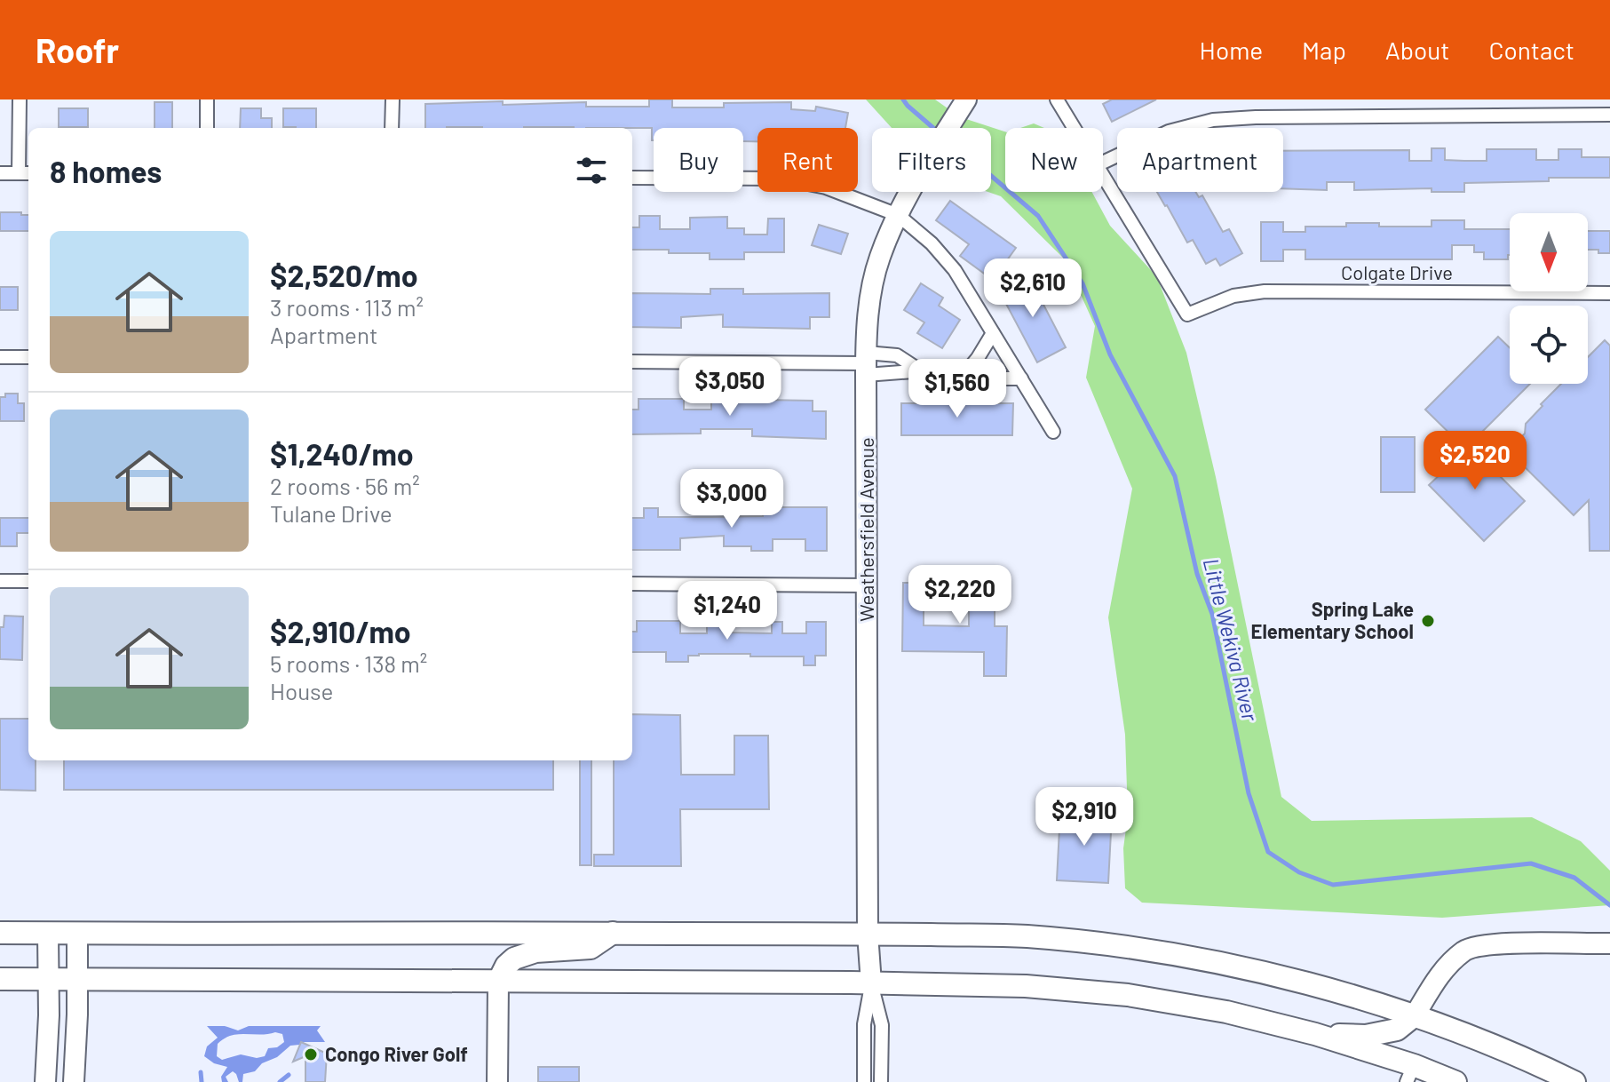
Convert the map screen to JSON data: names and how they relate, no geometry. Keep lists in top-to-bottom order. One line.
{"streets":{"street":["Colgate Drive","Weathersfield Avenue"]},"water":["Little Wekiva River"],"places":["Spring Lake Elementary School","Congo River Golf"],"north":"bottom","page":{"header":"Roofr","nav":["Home","Map","About","Contact"],"chip":["Buy","Rent","Filters","New","Apartment"],"heading":"8 homes","list":[{"name":"$2,520/mo","note":"3 rooms · 113 m² · Apartment"},{"name":"$1,240/mo","note":"2 rooms · 56 m² · Tulane Drive"},{"name":"$2,910/mo","note":"5 rooms · 138 m² · House"}],"price":["$2,610","$3,050","$1,560","$2,520","$3,000","$2,220","$1,240","$2,910"]}}
